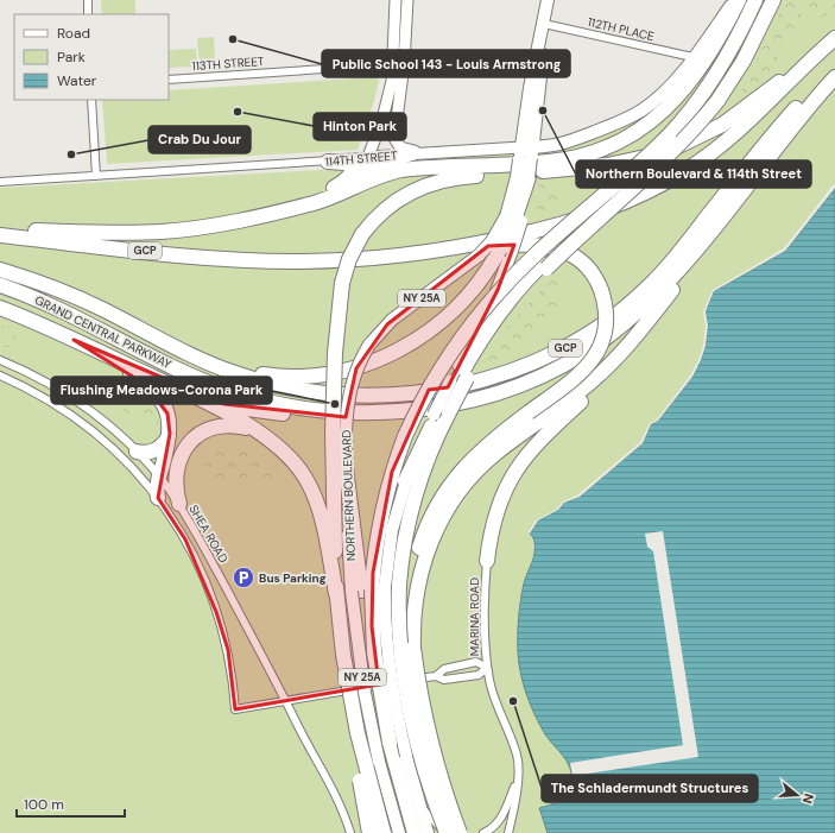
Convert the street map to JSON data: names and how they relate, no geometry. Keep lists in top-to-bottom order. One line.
{"streets":{"highway":["GCP","GRAND CENTRAL PARKWAY"],"main road":["114TH STREET","NY 25A","NORTHERN BOULEVARD"],"street":["112TH PLACE","113TH STREET","SHEA ROAD","MARINA ROAD"]},"crossings":[["112TH PLACE","114TH STREET"]],"places":{"other":["Public School 143 - Louis Armstrong","Northern Boulevard & 114th Street","Hinton Park","Crab Du Jour","Flushing Meadows-Corona Park","The Schladermundt Structures"],"parking":["Bus Parking"]},"legend":["Road","Park","Water"],"scale_bar":"100 m","north":"right"}
